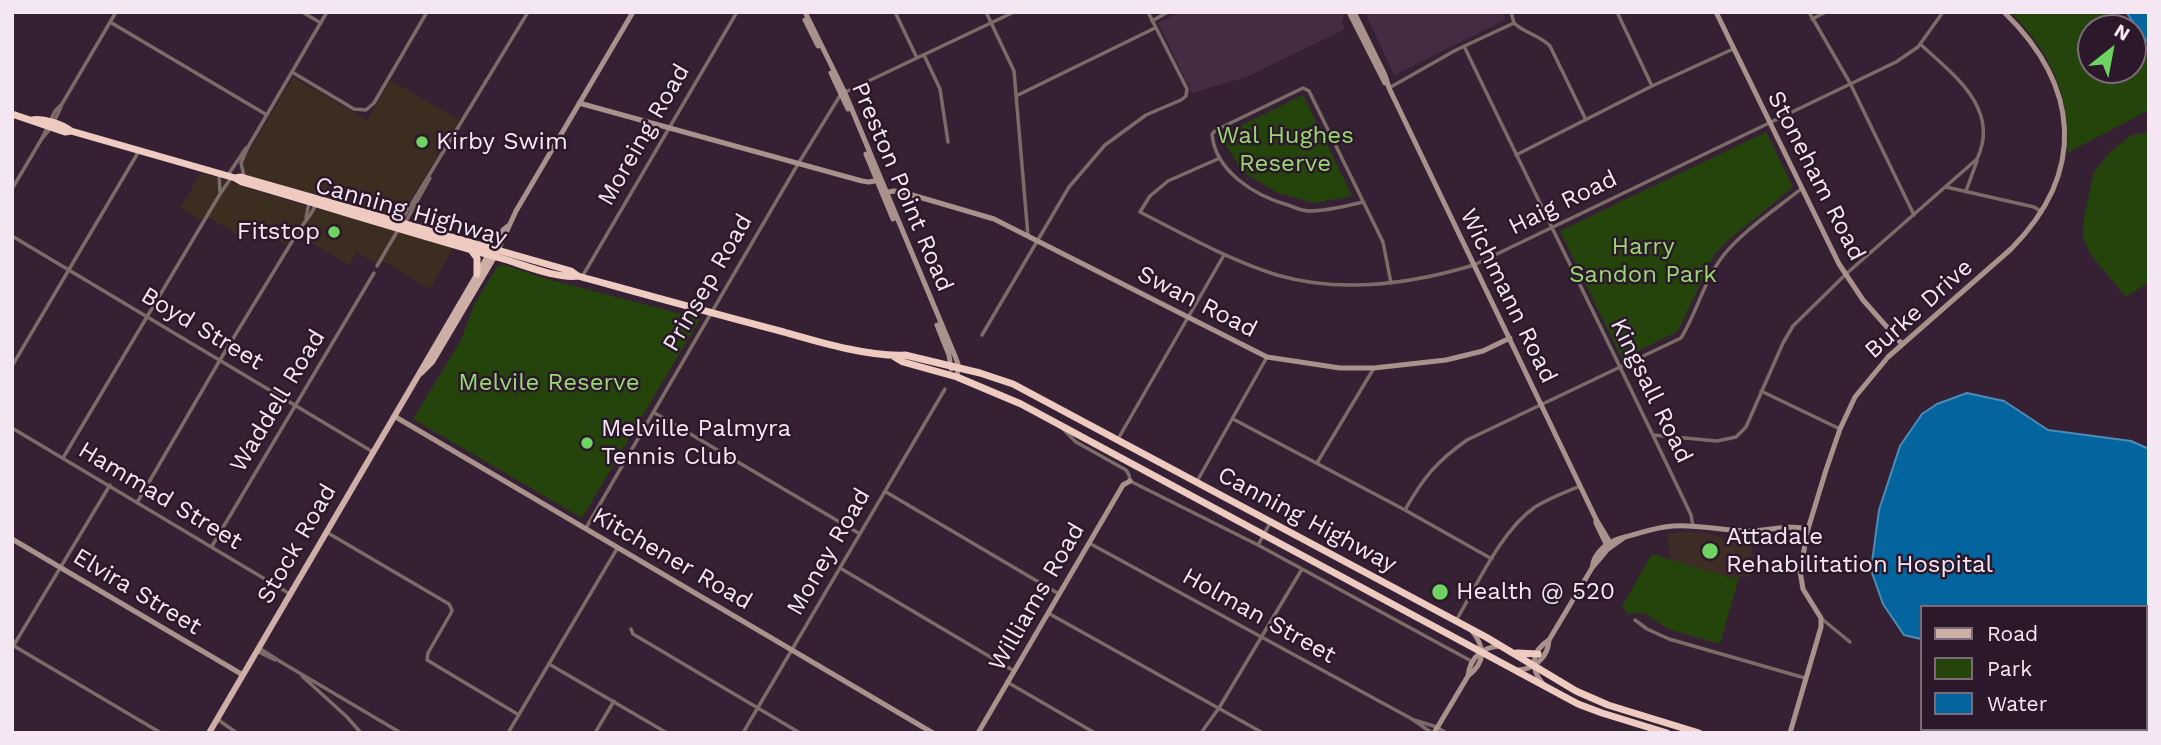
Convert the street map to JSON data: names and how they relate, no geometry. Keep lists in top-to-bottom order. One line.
{"streets":{"highway":["Canning Highway"],"main road":["Stock Road"],"street":["Moreing Road","Stoneham Road","Preston Point Road","Haig Road","Prinsep Road","Wichmann Road","Swan Road","Burke Drive","Boyd Street","Kingsall Road","Waddell Road","Hammad Street","Money Road","Kitchener Road","Elvira Street","Williams Road","Holman Street"]},"crossings":[["Moreing Road","Canning Highway"],["Stoneham Road","Haig Road"],["Stoneham Road","Burke Drive"],["Preston Point Road","Canning Highway"],["Preston Point Road","Prinsep Road"],["Preston Point Road","Swan Road"],["Haig Road","Wichmann Road"],["Haig Road","Kingsall Road"],["Canning Highway","Prinsep Road"],["Canning Highway","Stock Road"],["Canning Highway","Williams Road"],["Prinsep Road","Kitchener Road"],["Wichmann Road","Swan Road"],["Boyd Street","Waddell Road"],["Boyd Street","Stock Road"],["Waddell Road","Hammad Street"],["Hammad Street","Stock Road"],["Stock Road","Kitchener Road"],["Stock Road","Elvira Street"],["Money Road","Kitchener Road"],["Williams Road","Holman Street"]],"parks":["Wal Hughes Reserve","Harry Sandon Park","Melvile Reserve"],"places":["Kirby Swim","Fitstop","Melville Palmyra Tennis Club","Attadale Rehabilitation Hospital","Health @ 520"],"legend":["Road","Park","Water"],"north":"top right"}
